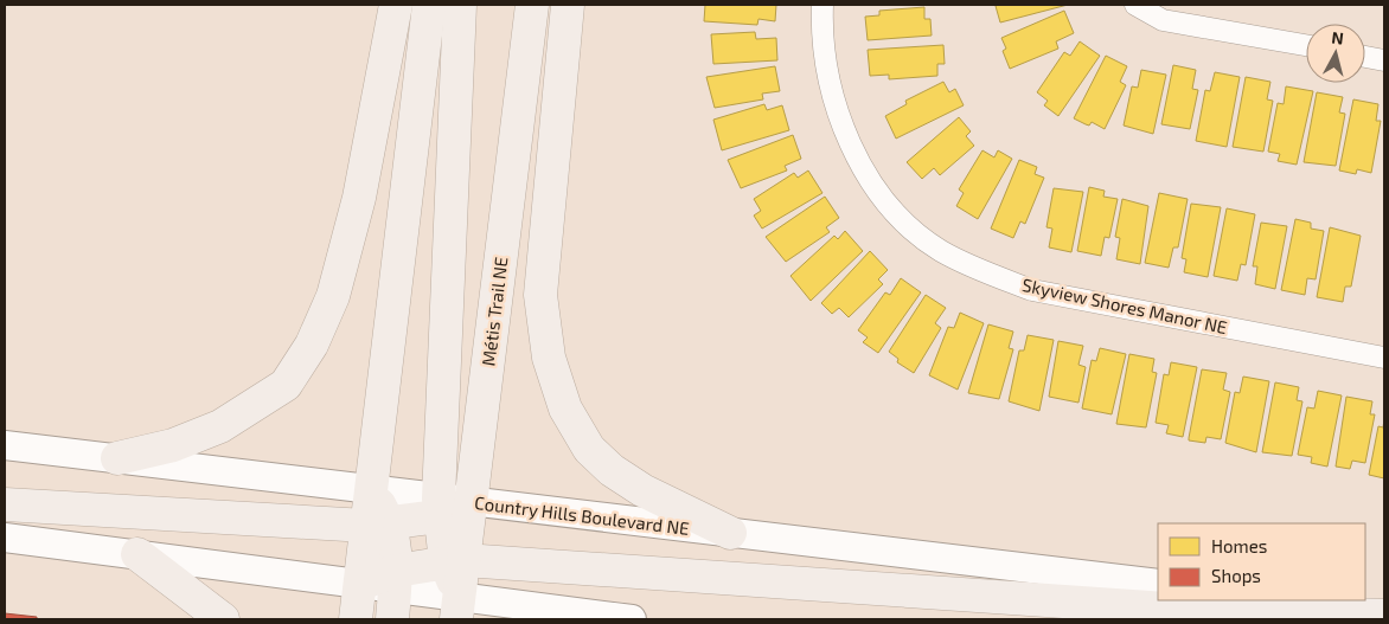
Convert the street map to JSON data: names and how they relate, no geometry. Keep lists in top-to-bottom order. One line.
{"streets":{"main road":["Métis Trail NE","Country Hills Boulevard NE"],"street":["Skyview Shores Manor NE"]},"crossings":[["Métis Trail NE","Country Hills Boulevard NE"]],"legend":["Homes","Shops"],"north":"top"}
